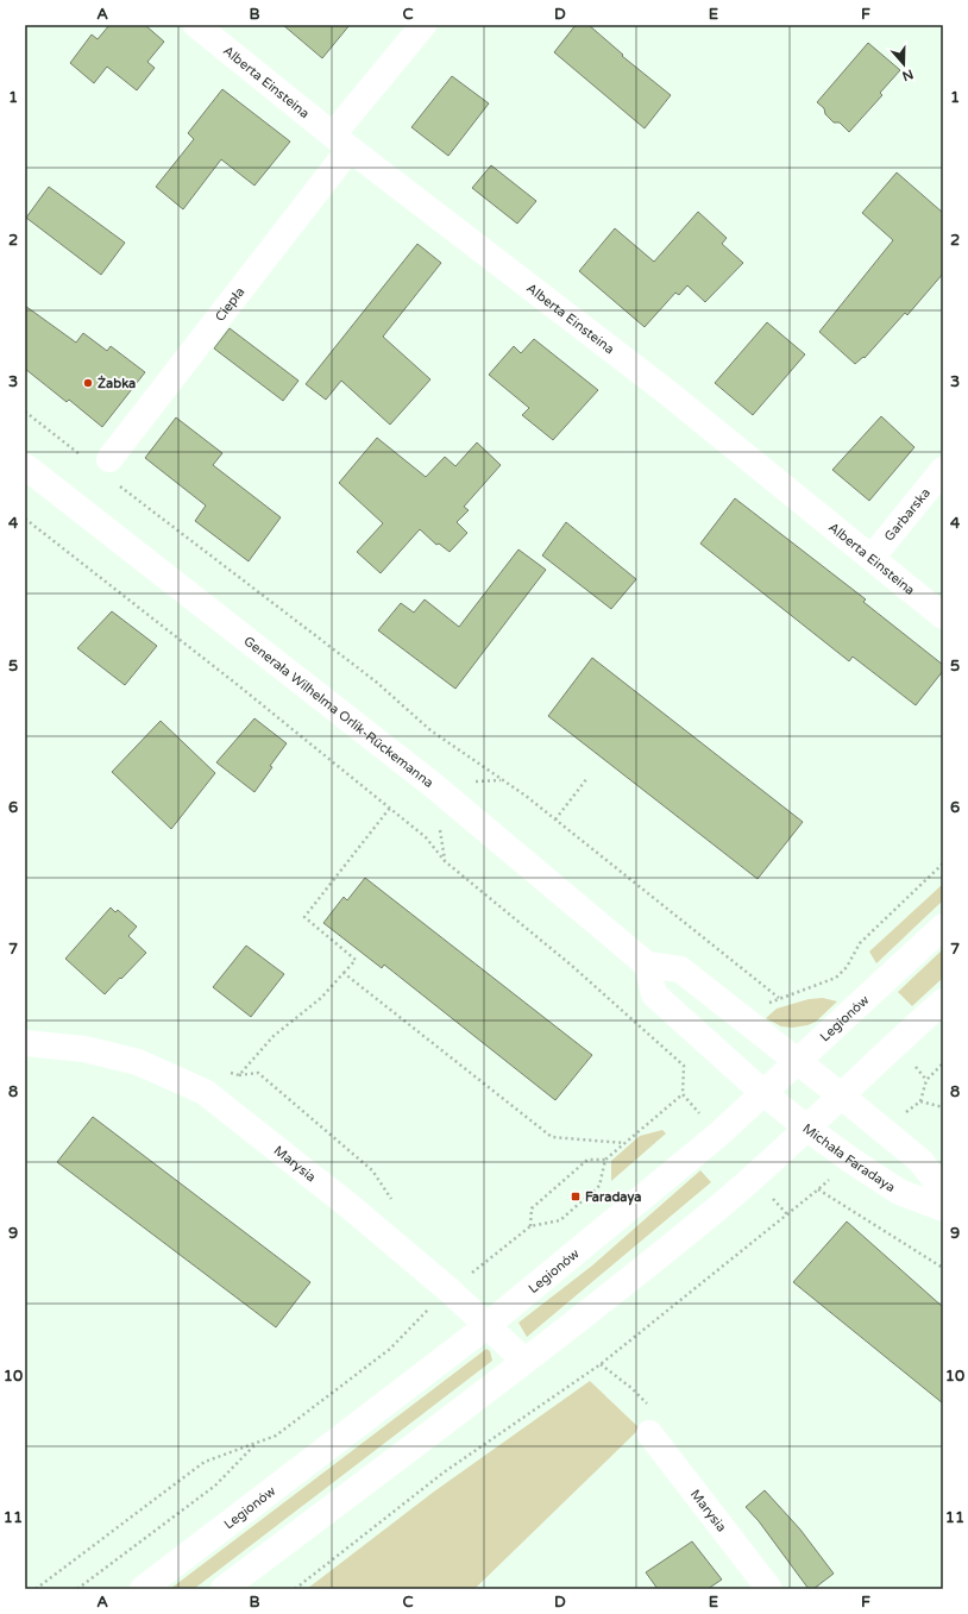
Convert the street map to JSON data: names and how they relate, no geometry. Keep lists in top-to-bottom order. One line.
{"streets":{"street":["Alberta Einsteina","Ciepła","Garbarska","Generała Wilhelma Orlik-Rückemanna","Legionów","Michała Faradaya","Marysia"]},"crossings":[["Alberta Einsteina","Ciepła"],["Alberta Einsteina","Garbarska"],["Legionów","Michała Faradaya"],["Legionów","Marysia"]],"places":{"other":["Żabka"],"transit":["Faradaya"]},"north":"bottom","grid":{"columns":["A","B","C","D","E","F"],"rows":["1","2","3","4","5","6","7","8","9","10","11"]}}
